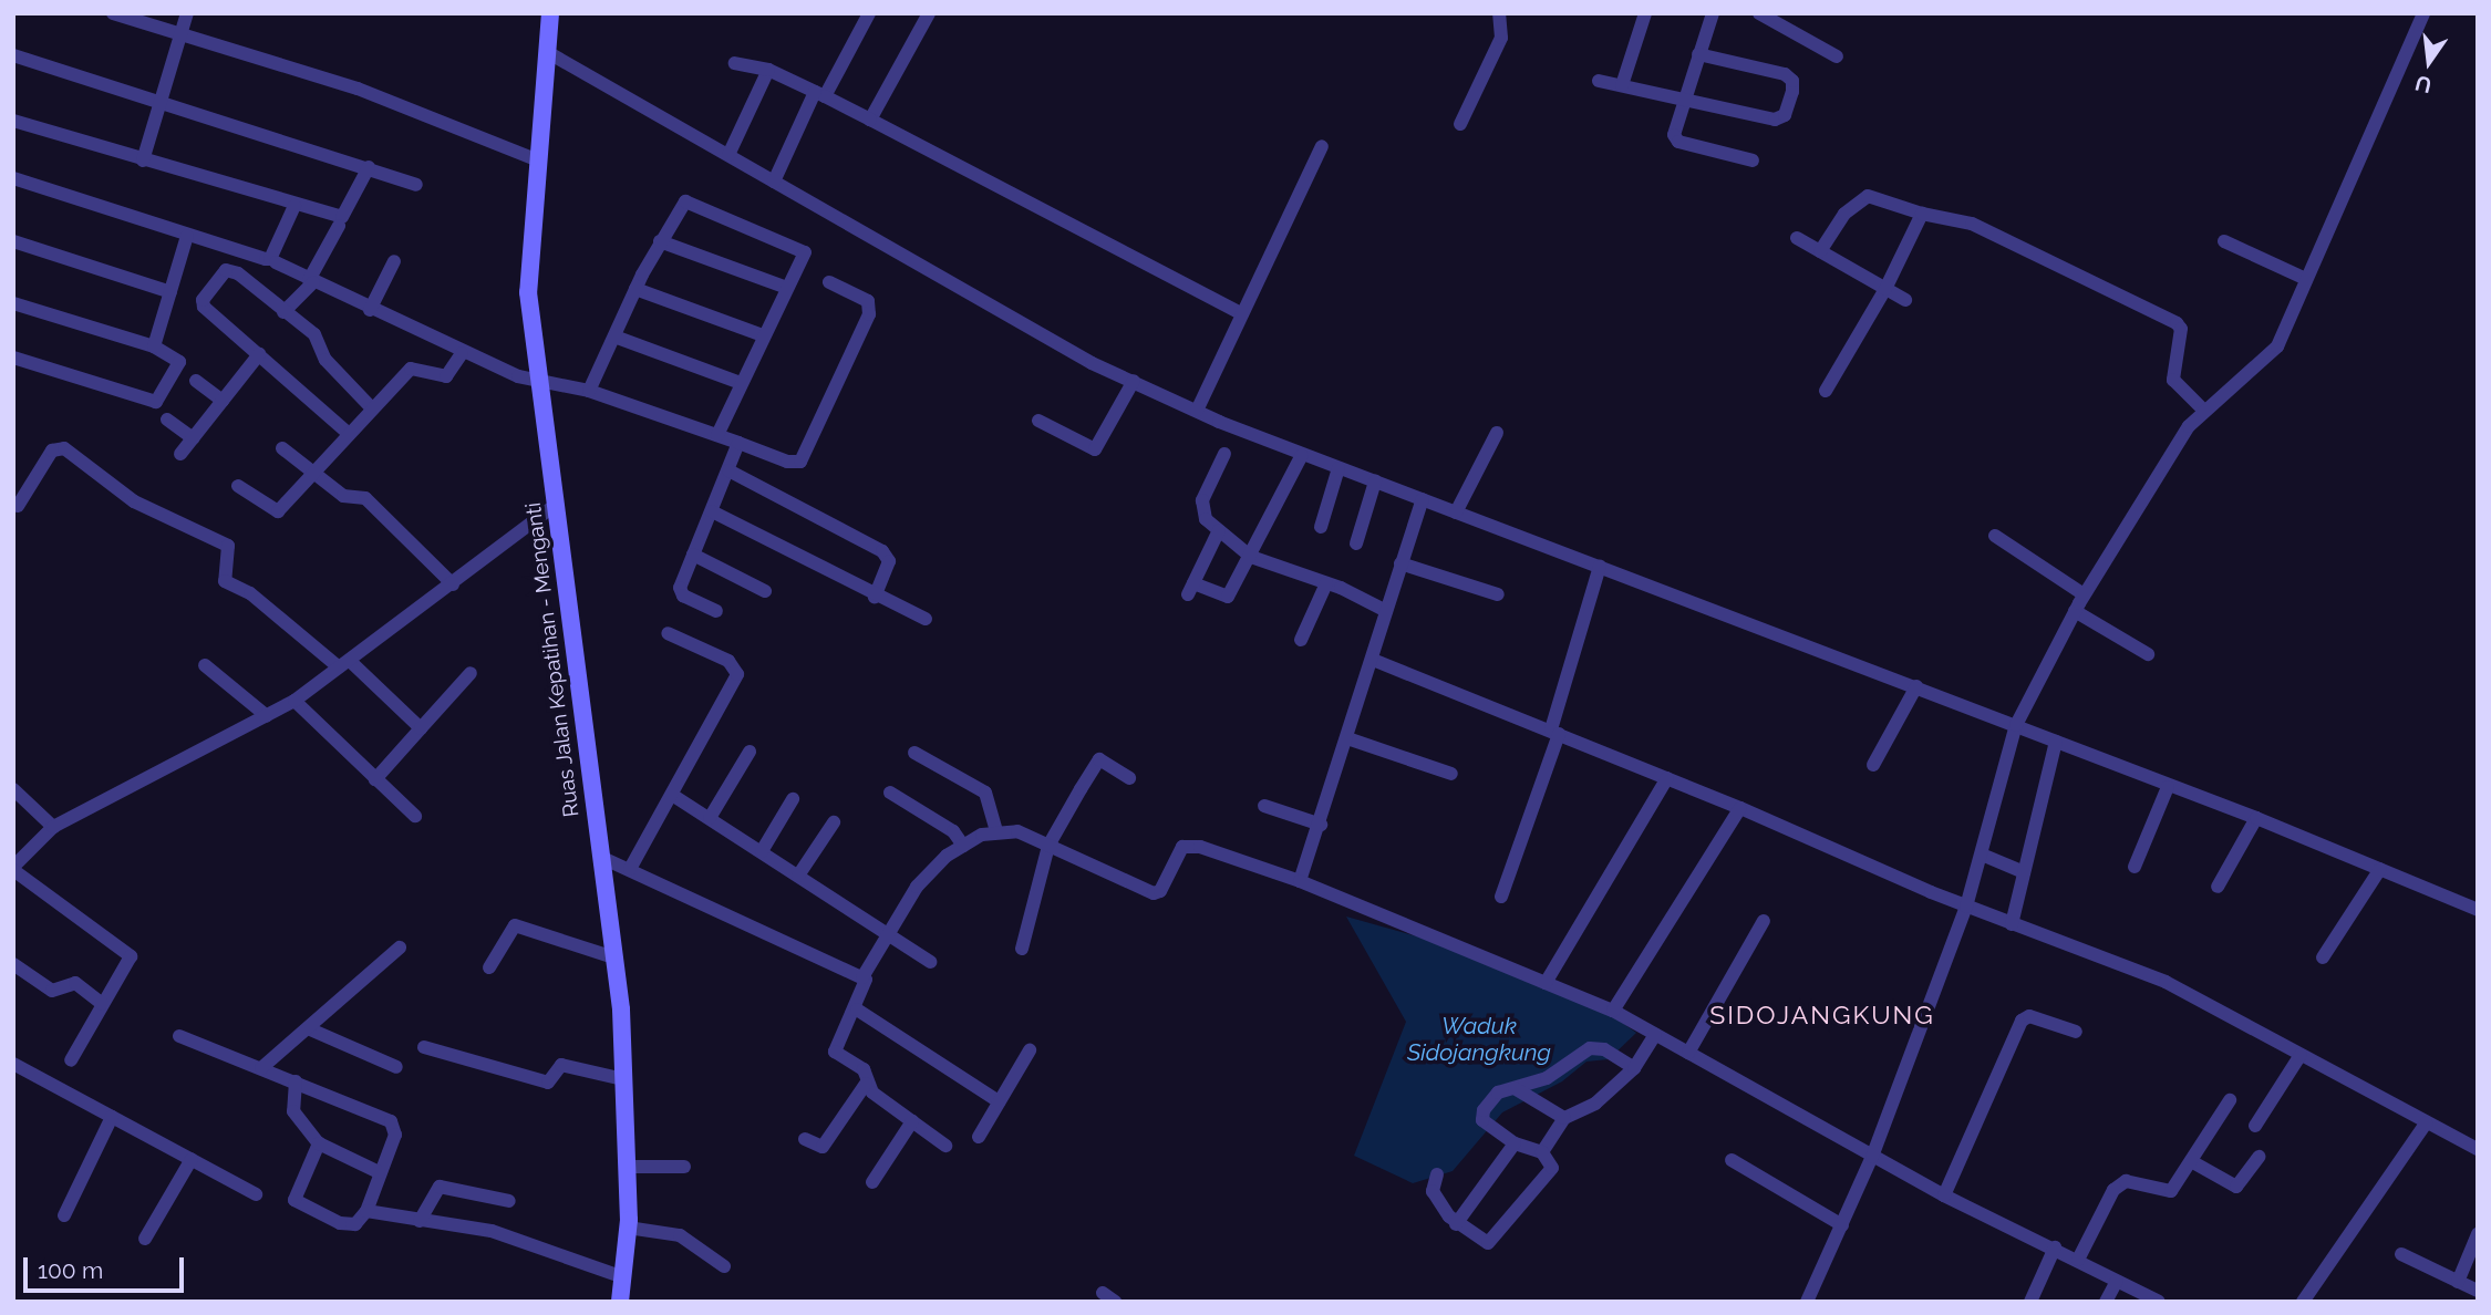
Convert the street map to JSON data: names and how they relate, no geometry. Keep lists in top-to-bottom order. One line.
{"streets":{"main road":["Ruas Jalan Kepatihan - Menganti"]},"districts":["SIDOJANGKUNG"],"water":["Waduk Sidojangkung"],"scale_bar":"100 m","north":"bottom"}
